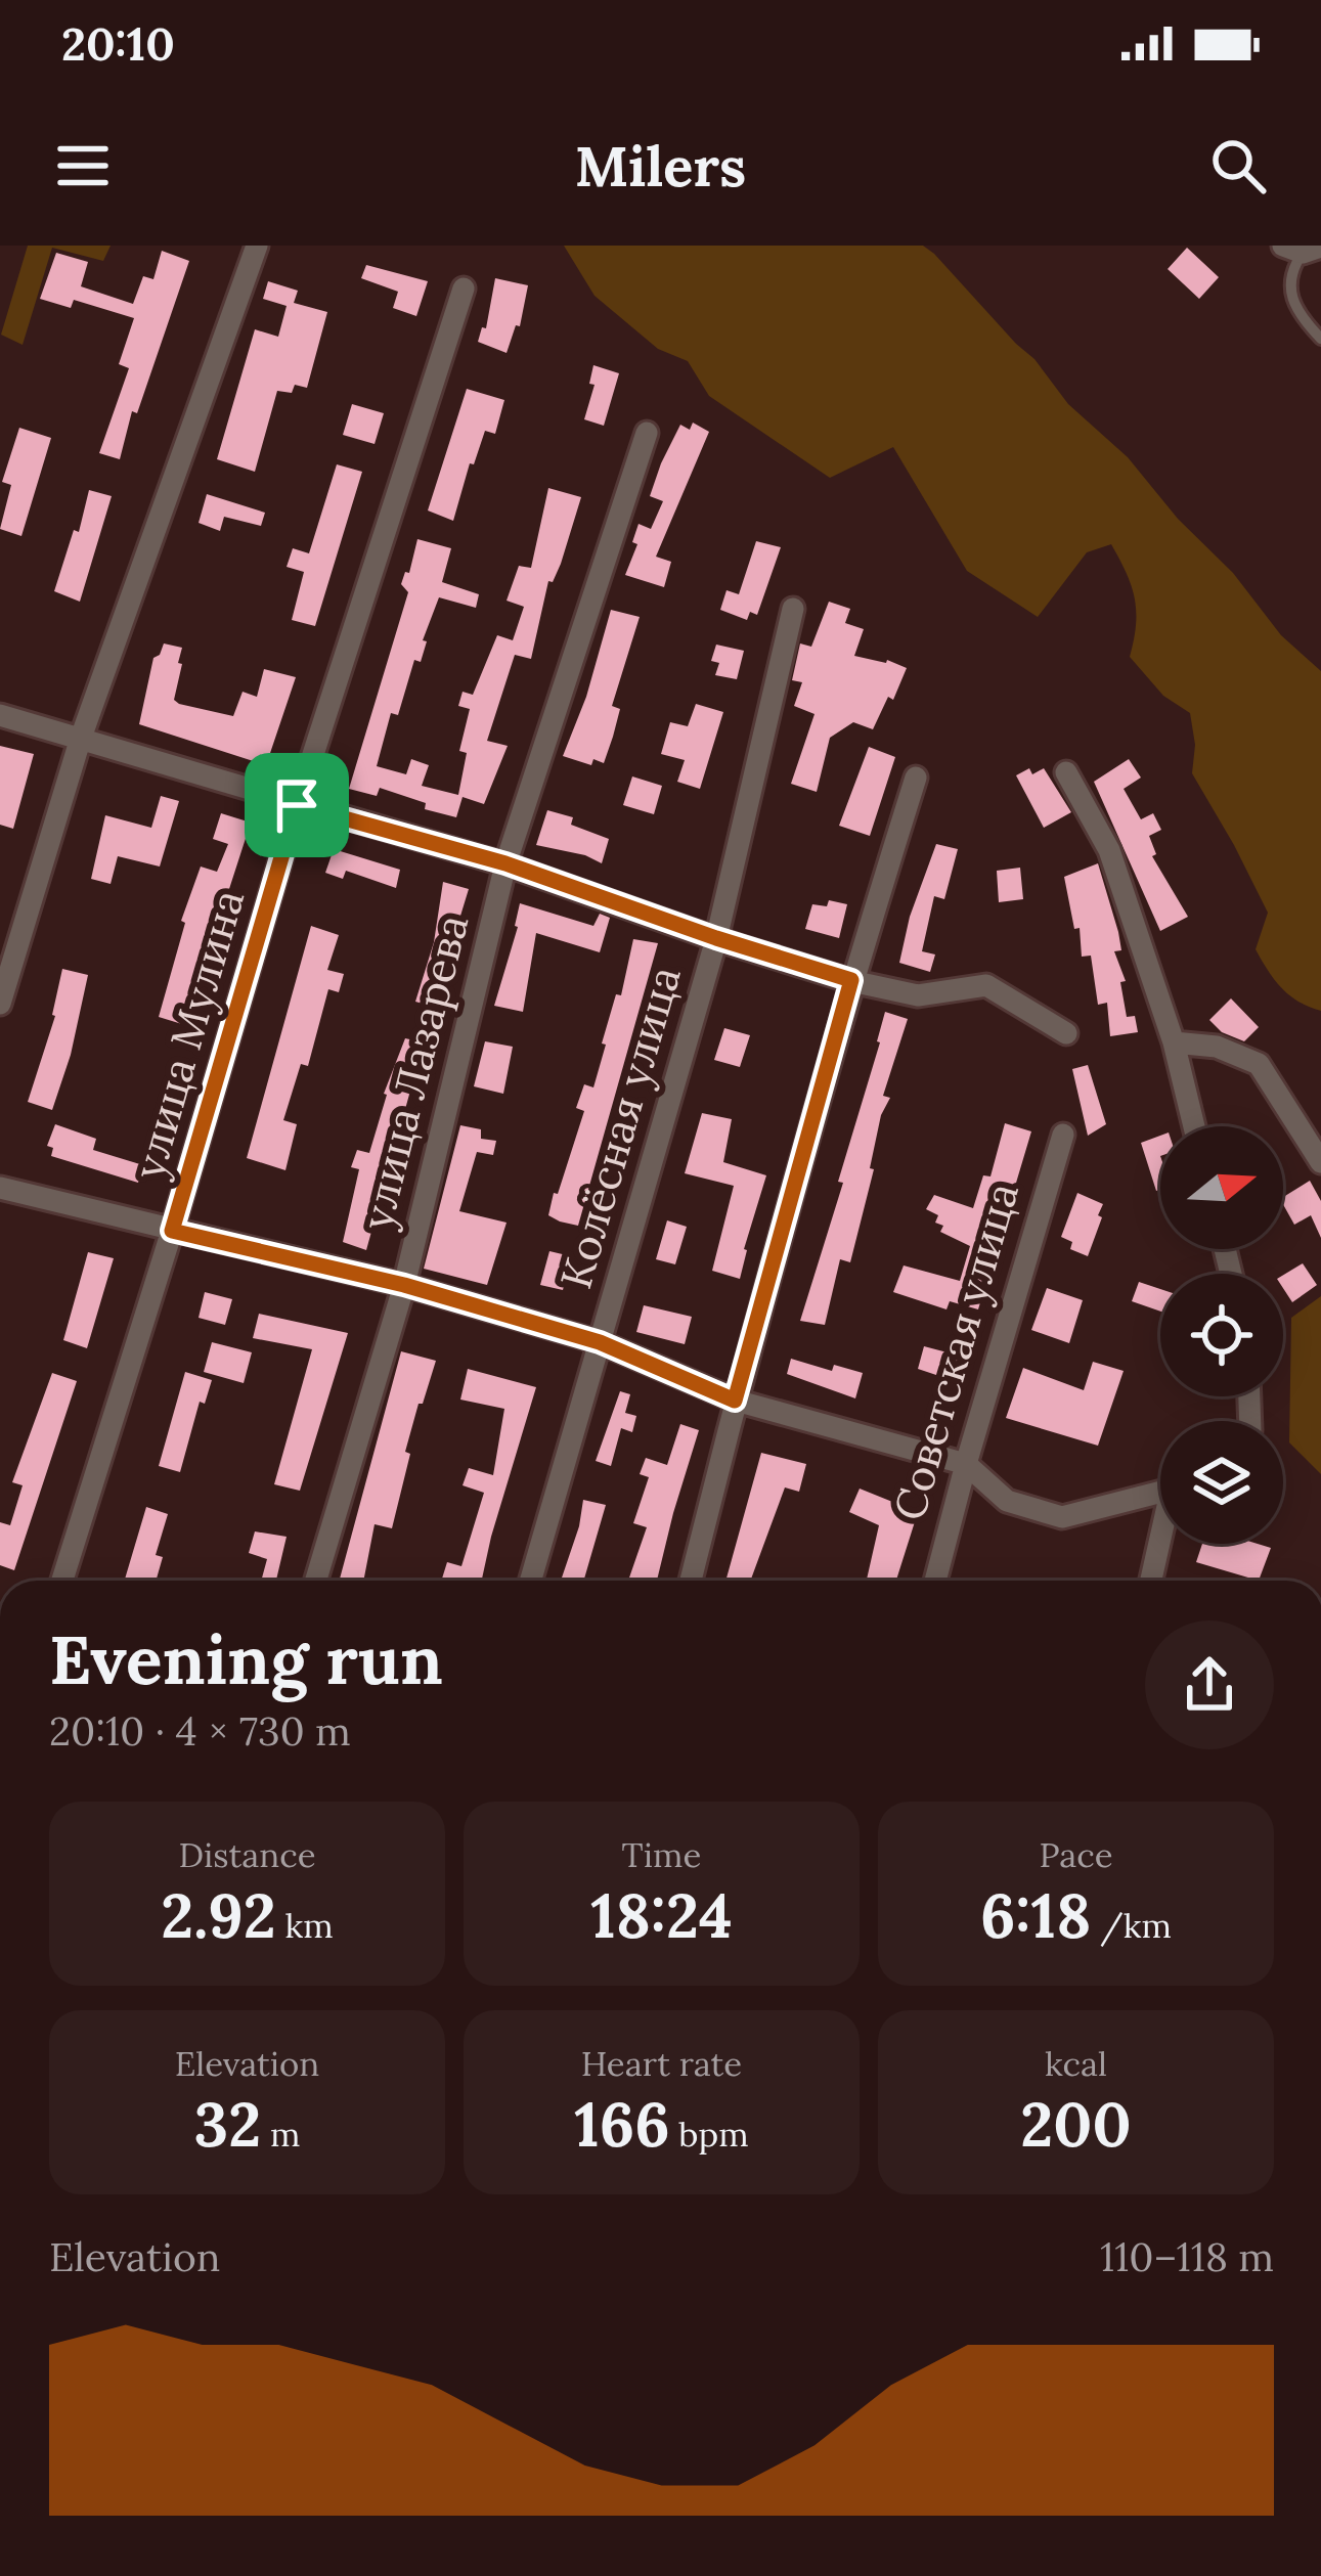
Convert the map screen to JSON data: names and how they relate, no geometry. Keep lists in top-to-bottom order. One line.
{"streets":{"street":["улица Мулина","улица Лазарева","Колёсная улица","Советская улица"]},"north":"right","page":{"status":"20:10","header":"Milers","heading":["Evening run","20:10 · 4 × 730 m"],"stats":[["Distance","2.92 km"],["Time","18:24"],["Pace","6:18 /km"],["Elevation","32 m"],["Heart rate","166 bpm"],["kcal","200"]],"chart":["Elevation","110–118 m"]}}
